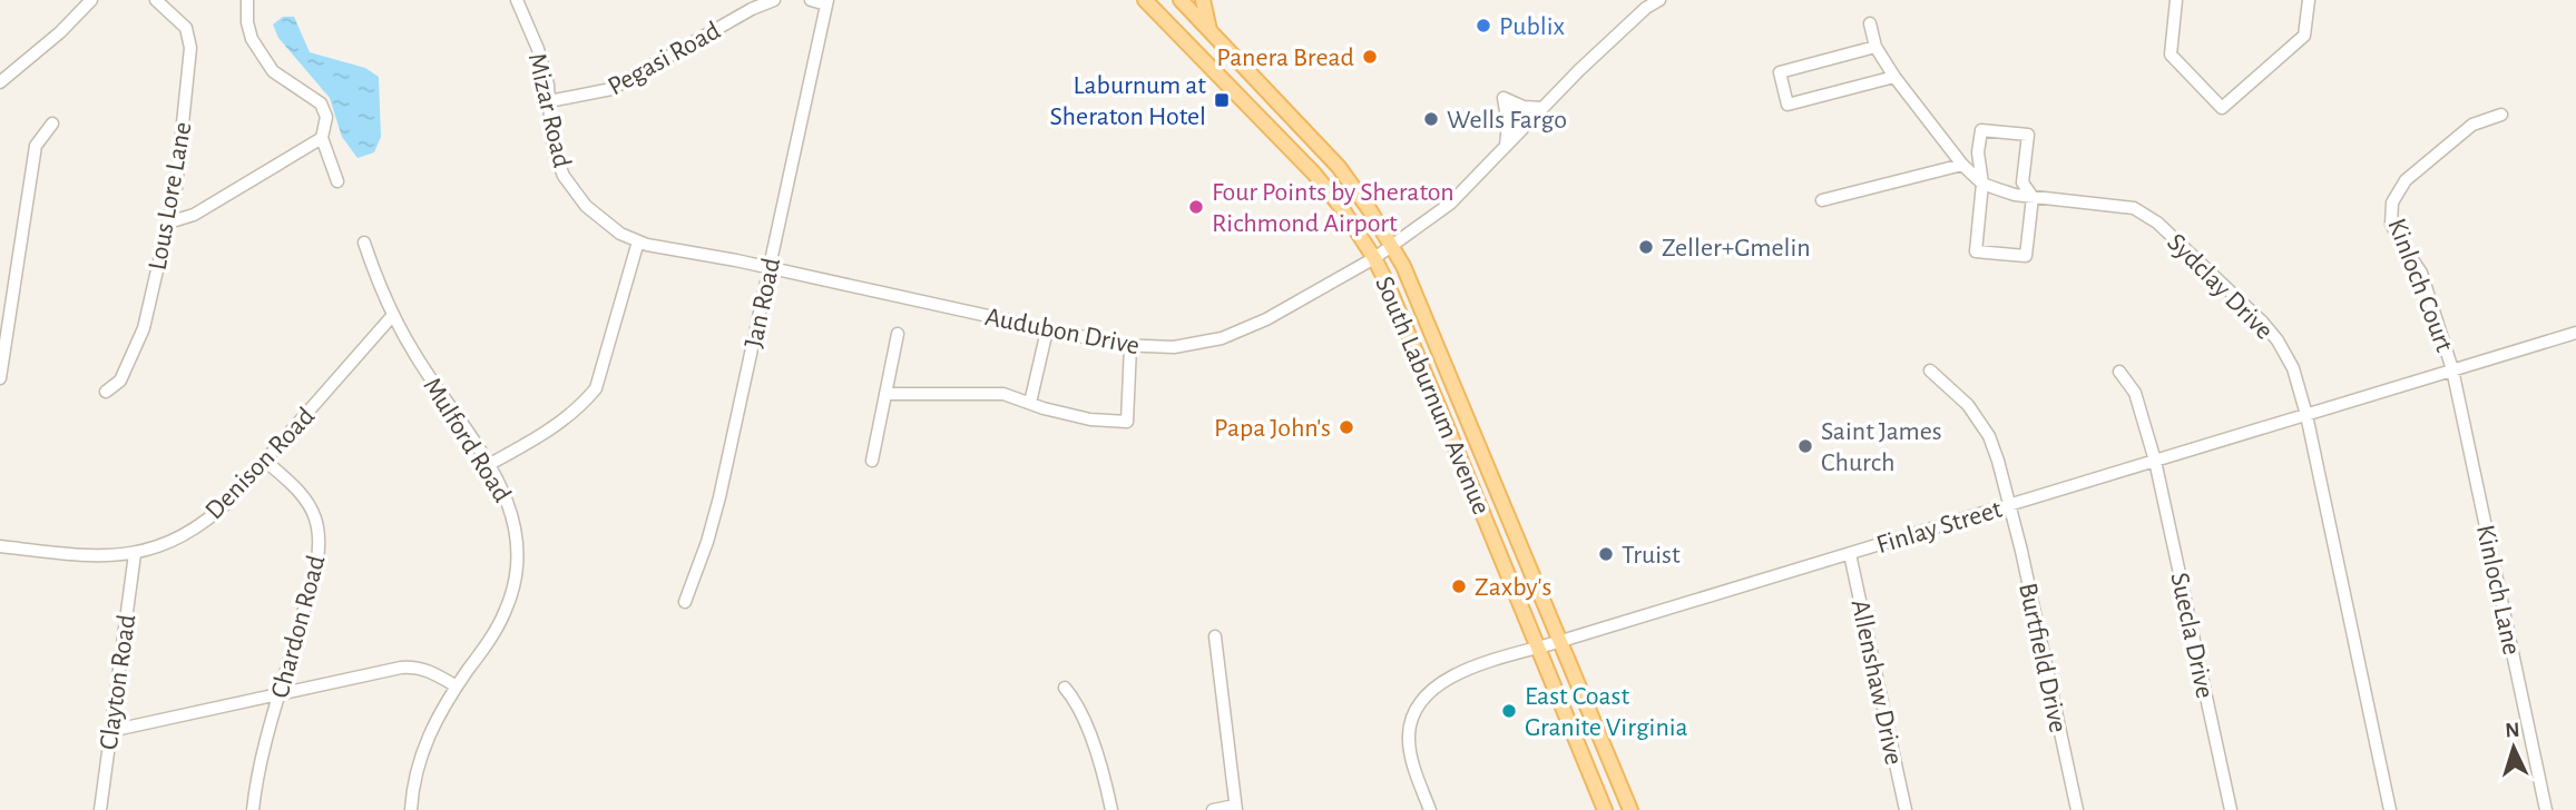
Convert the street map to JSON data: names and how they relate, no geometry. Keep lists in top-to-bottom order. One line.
{"streets":{"main road":["South Laburnum Avenue"],"street":["Pegasi Road","Mizar Road","Lous Lore Lane","Kinloch Court","Sydclay Drive","Jan Road","Audubon Drive","Mulford Road","Denison Road","Finlay Street","Kinloch Lane","Chardon Road","Suecla Drive","Burtfield Drive","Clayton Road","Allenshaw Drive"]},"crossings":[["Pegasi Road","Mizar Road"],["Mizar Road","Jan Road"],["Mizar Road","Audubon Drive"],["Kinloch Court","Finlay Street"],["Kinloch Court","Kinloch Lane"],["Sydclay Drive","Finlay Street"],["Jan Road","Audubon Drive"],["Audubon Drive","South Laburnum Avenue"],["South Laburnum Avenue","Finlay Street"],["Mulford Road","Denison Road"],["Denison Road","Chardon Road"],["Denison Road","Clayton Road"],["Finlay Street","Kinloch Lane"],["Finlay Street","Suecla Drive"],["Finlay Street","Burtfield Drive"],["Finlay Street","Allenshaw Drive"]],"places":{"other":["Publix","Panera Bread","Wells Fargo","Four Points by Sheraton Richmond Airport","Zeller+Gmelin","Papa John's","Saint James Church","Truist","Zaxby's","East Coast Granite Virginia"],"transit":["Laburnum at Sheraton Hotel"]},"north":"top"}
